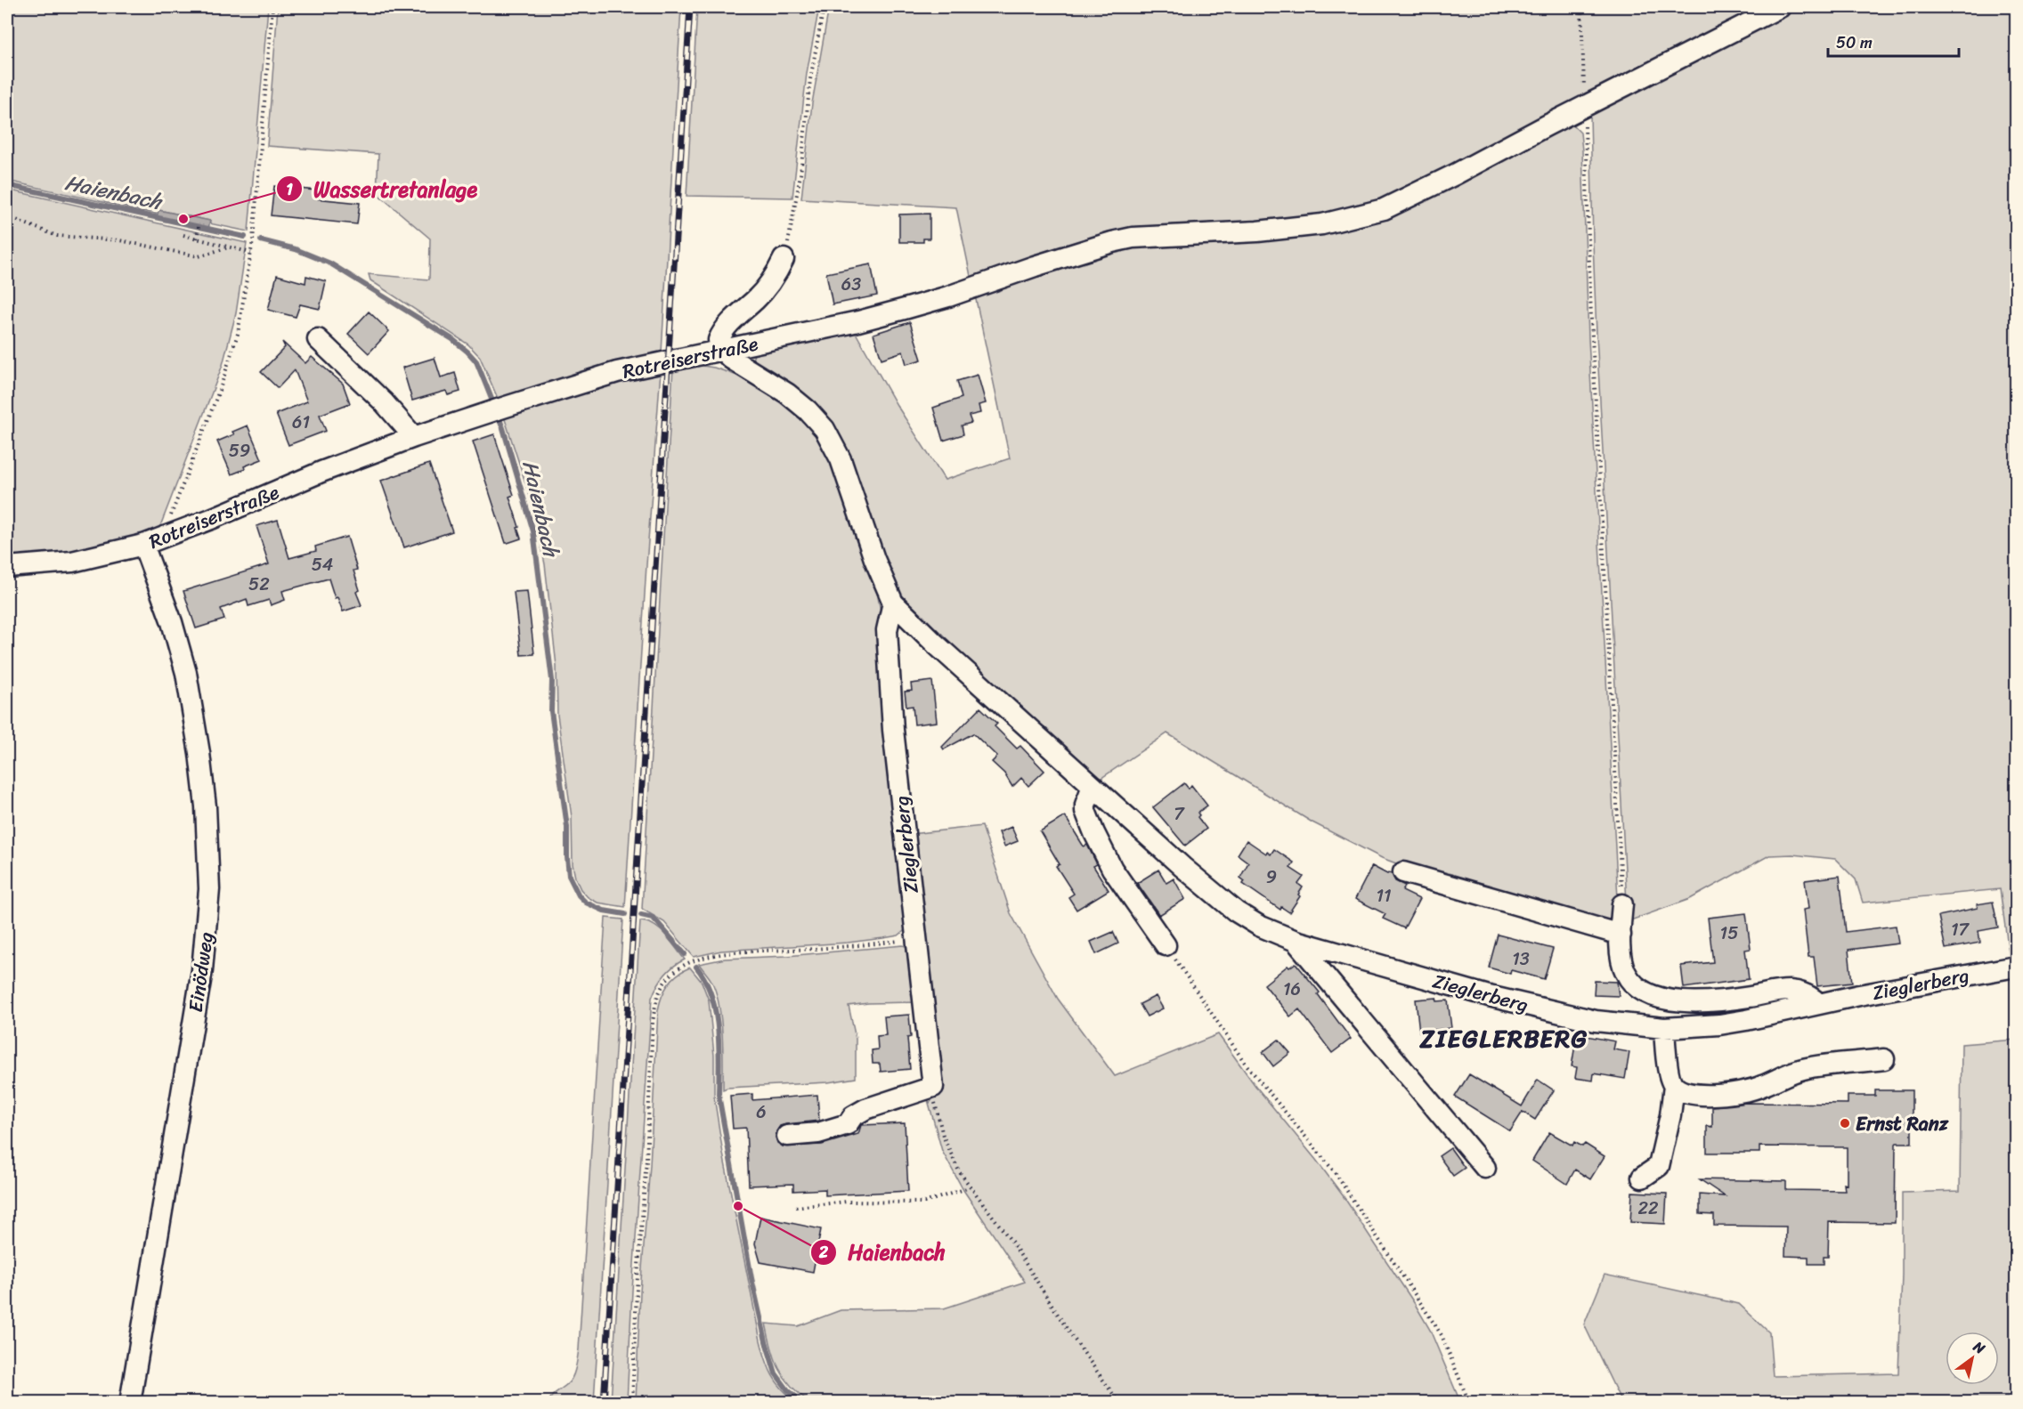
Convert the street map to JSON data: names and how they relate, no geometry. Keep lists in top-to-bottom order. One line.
{"streets":{"street":["Rotreiserstraße","Zieglerberg","Einödweg"]},"crossings":[["Rotreiserstraße","Zieglerberg"],["Rotreiserstraße","Einödweg"]],"districts":["ZIEGLERBERG"],"water":["Haienbach"],"places":["Wassertretanlage","Ernst Ranz","Haienbach"],"house_numbers":["63","61","59","54","52","7","9","11","17","15","13","16","6","22"],"scale_bar":"50 m","north":"top right"}
